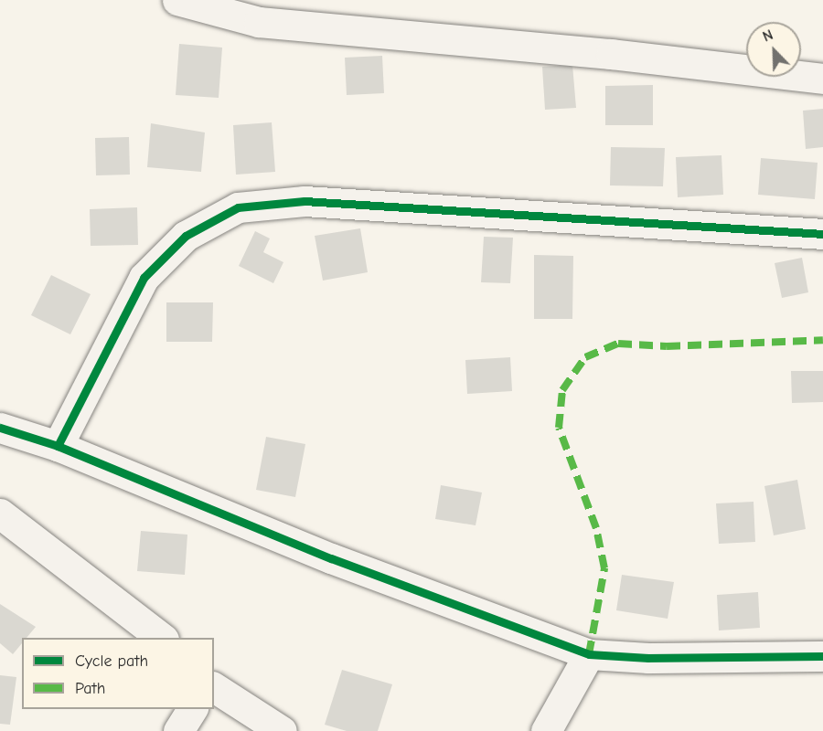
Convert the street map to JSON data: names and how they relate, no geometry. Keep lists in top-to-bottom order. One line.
{"legend":["Cycle path","Path"],"north":"top left"}
